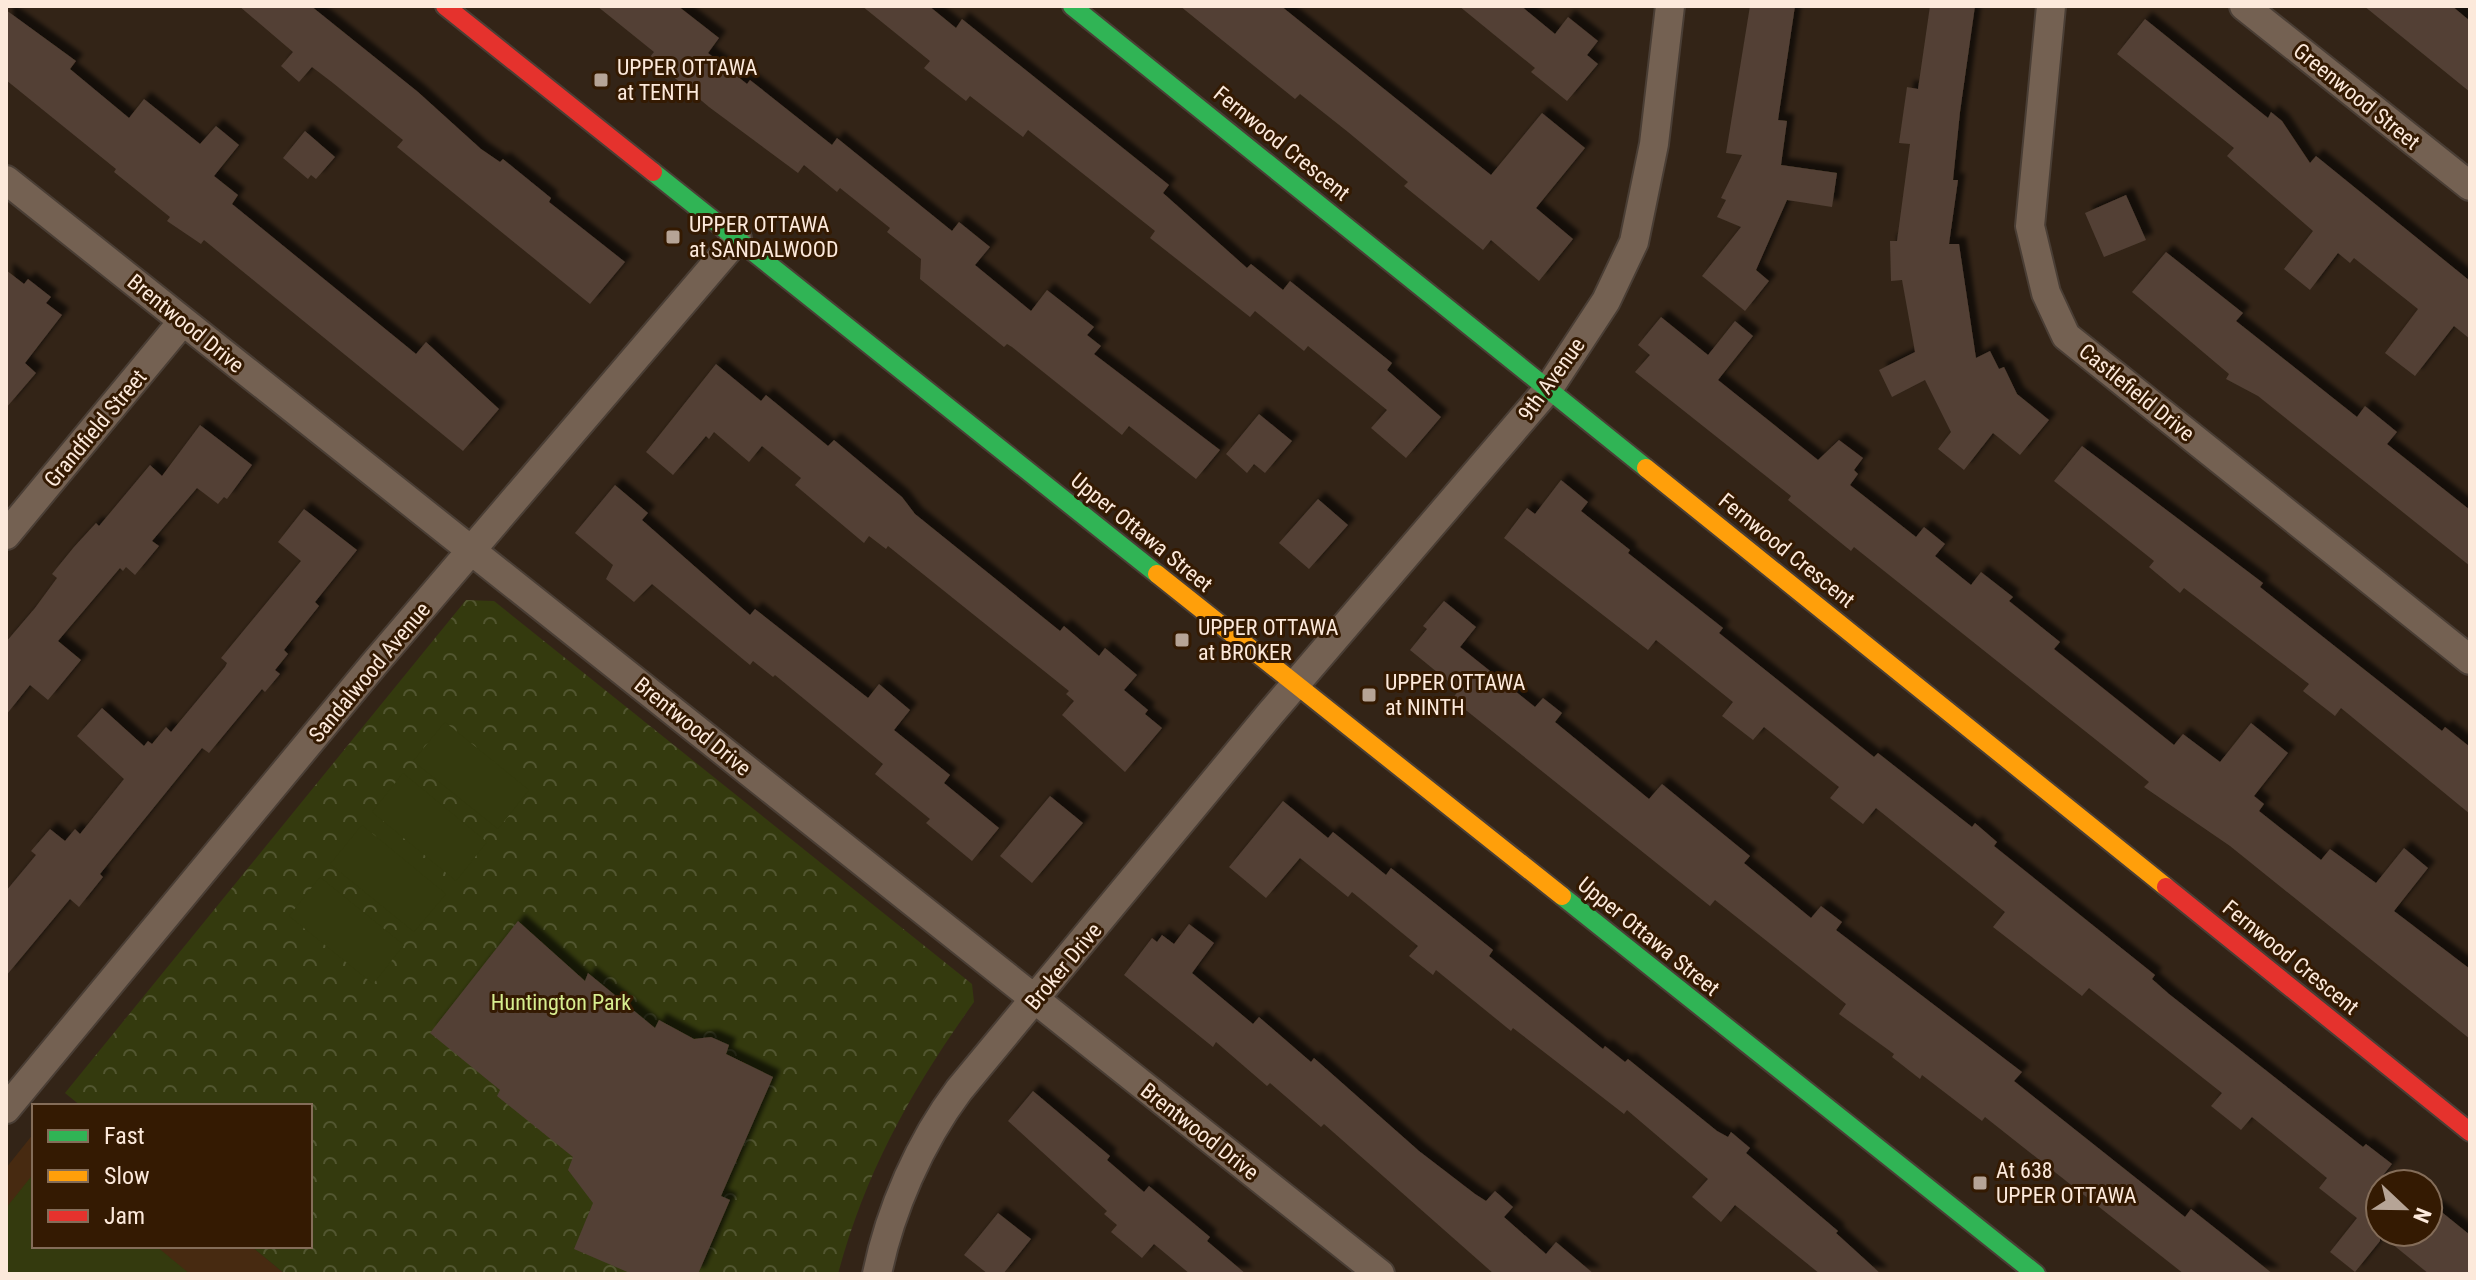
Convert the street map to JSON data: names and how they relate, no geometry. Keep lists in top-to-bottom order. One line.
{"streets":{"main road":["Fernwood Crescent","Upper Ottawa Street"],"street":["Greenwood Street","Brentwood Drive","9th Avenue","Castlefield Drive","Grandfield Street","Sandalwood Avenue","Broker Drive"]},"crossings":[["Fernwood Crescent","9th Avenue"],["Brentwood Drive","Grandfield Street"],["Brentwood Drive","Sandalwood Avenue"],["Brentwood Drive","Broker Drive"],["9th Avenue","Upper Ottawa Street"],["9th Avenue","Broker Drive"],["Upper Ottawa Street","Sandalwood Avenue"],["Upper Ottawa Street","Broker Drive"]],"parks":["Huntington Park"],"places":{"transit":["UPPER OTTAWA at TENTH","UPPER OTTAWA at SANDALWOOD","UPPER OTTAWA at BROKER","UPPER OTTAWA at NINTH","At 638 UPPER OTTAWA"]},"legend":["Fast","Slow","Jam"],"north":"right"}
